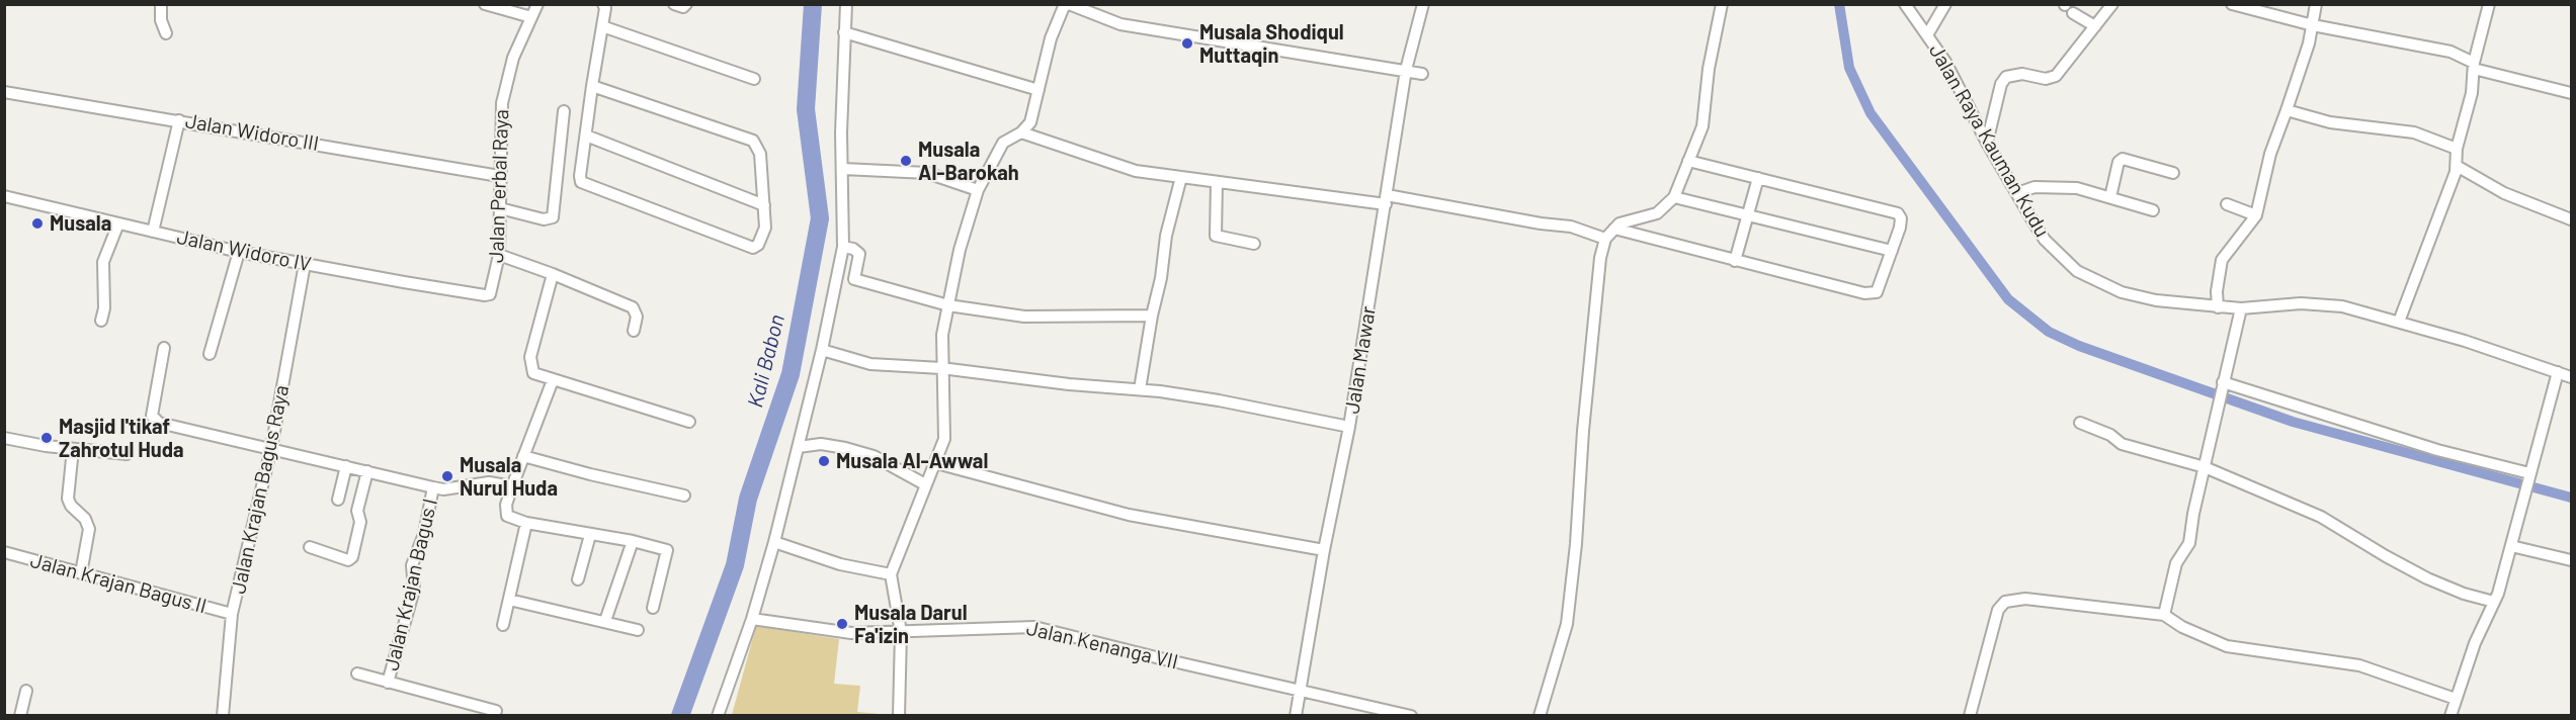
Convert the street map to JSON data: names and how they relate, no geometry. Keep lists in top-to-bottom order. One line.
{"streets":{"street":["Jalan Widoro III","Jalan Raya Kauman Kudu","Jalan Perbal Raya","Jalan Widoro IV","Jalan Mawar","Jalan Krajan Bagus Raya","Jalan Krajan Bagus II","Jalan Krajan Bagus I","Jalan Kenanga VII"]},"crossings":[["Jalan Widoro III","Jalan Perbal Raya"],["Jalan Perbal Raya","Jalan Widoro IV"],["Jalan Widoro IV","Jalan Krajan Bagus Raya"],["Jalan Mawar","Jalan Kenanga VII"],["Jalan Krajan Bagus Raya","Jalan Krajan Bagus II"]],"water":["Kali Babon"],"places":["Musala Shodiqul Muttaqin","Musala Al-Barokah","Musala","Masjid I'tikaf Zahrotul Huda","Musala Al-Awwal","Musala Nurul Huda","Musala Darul Fa'izin"]}
